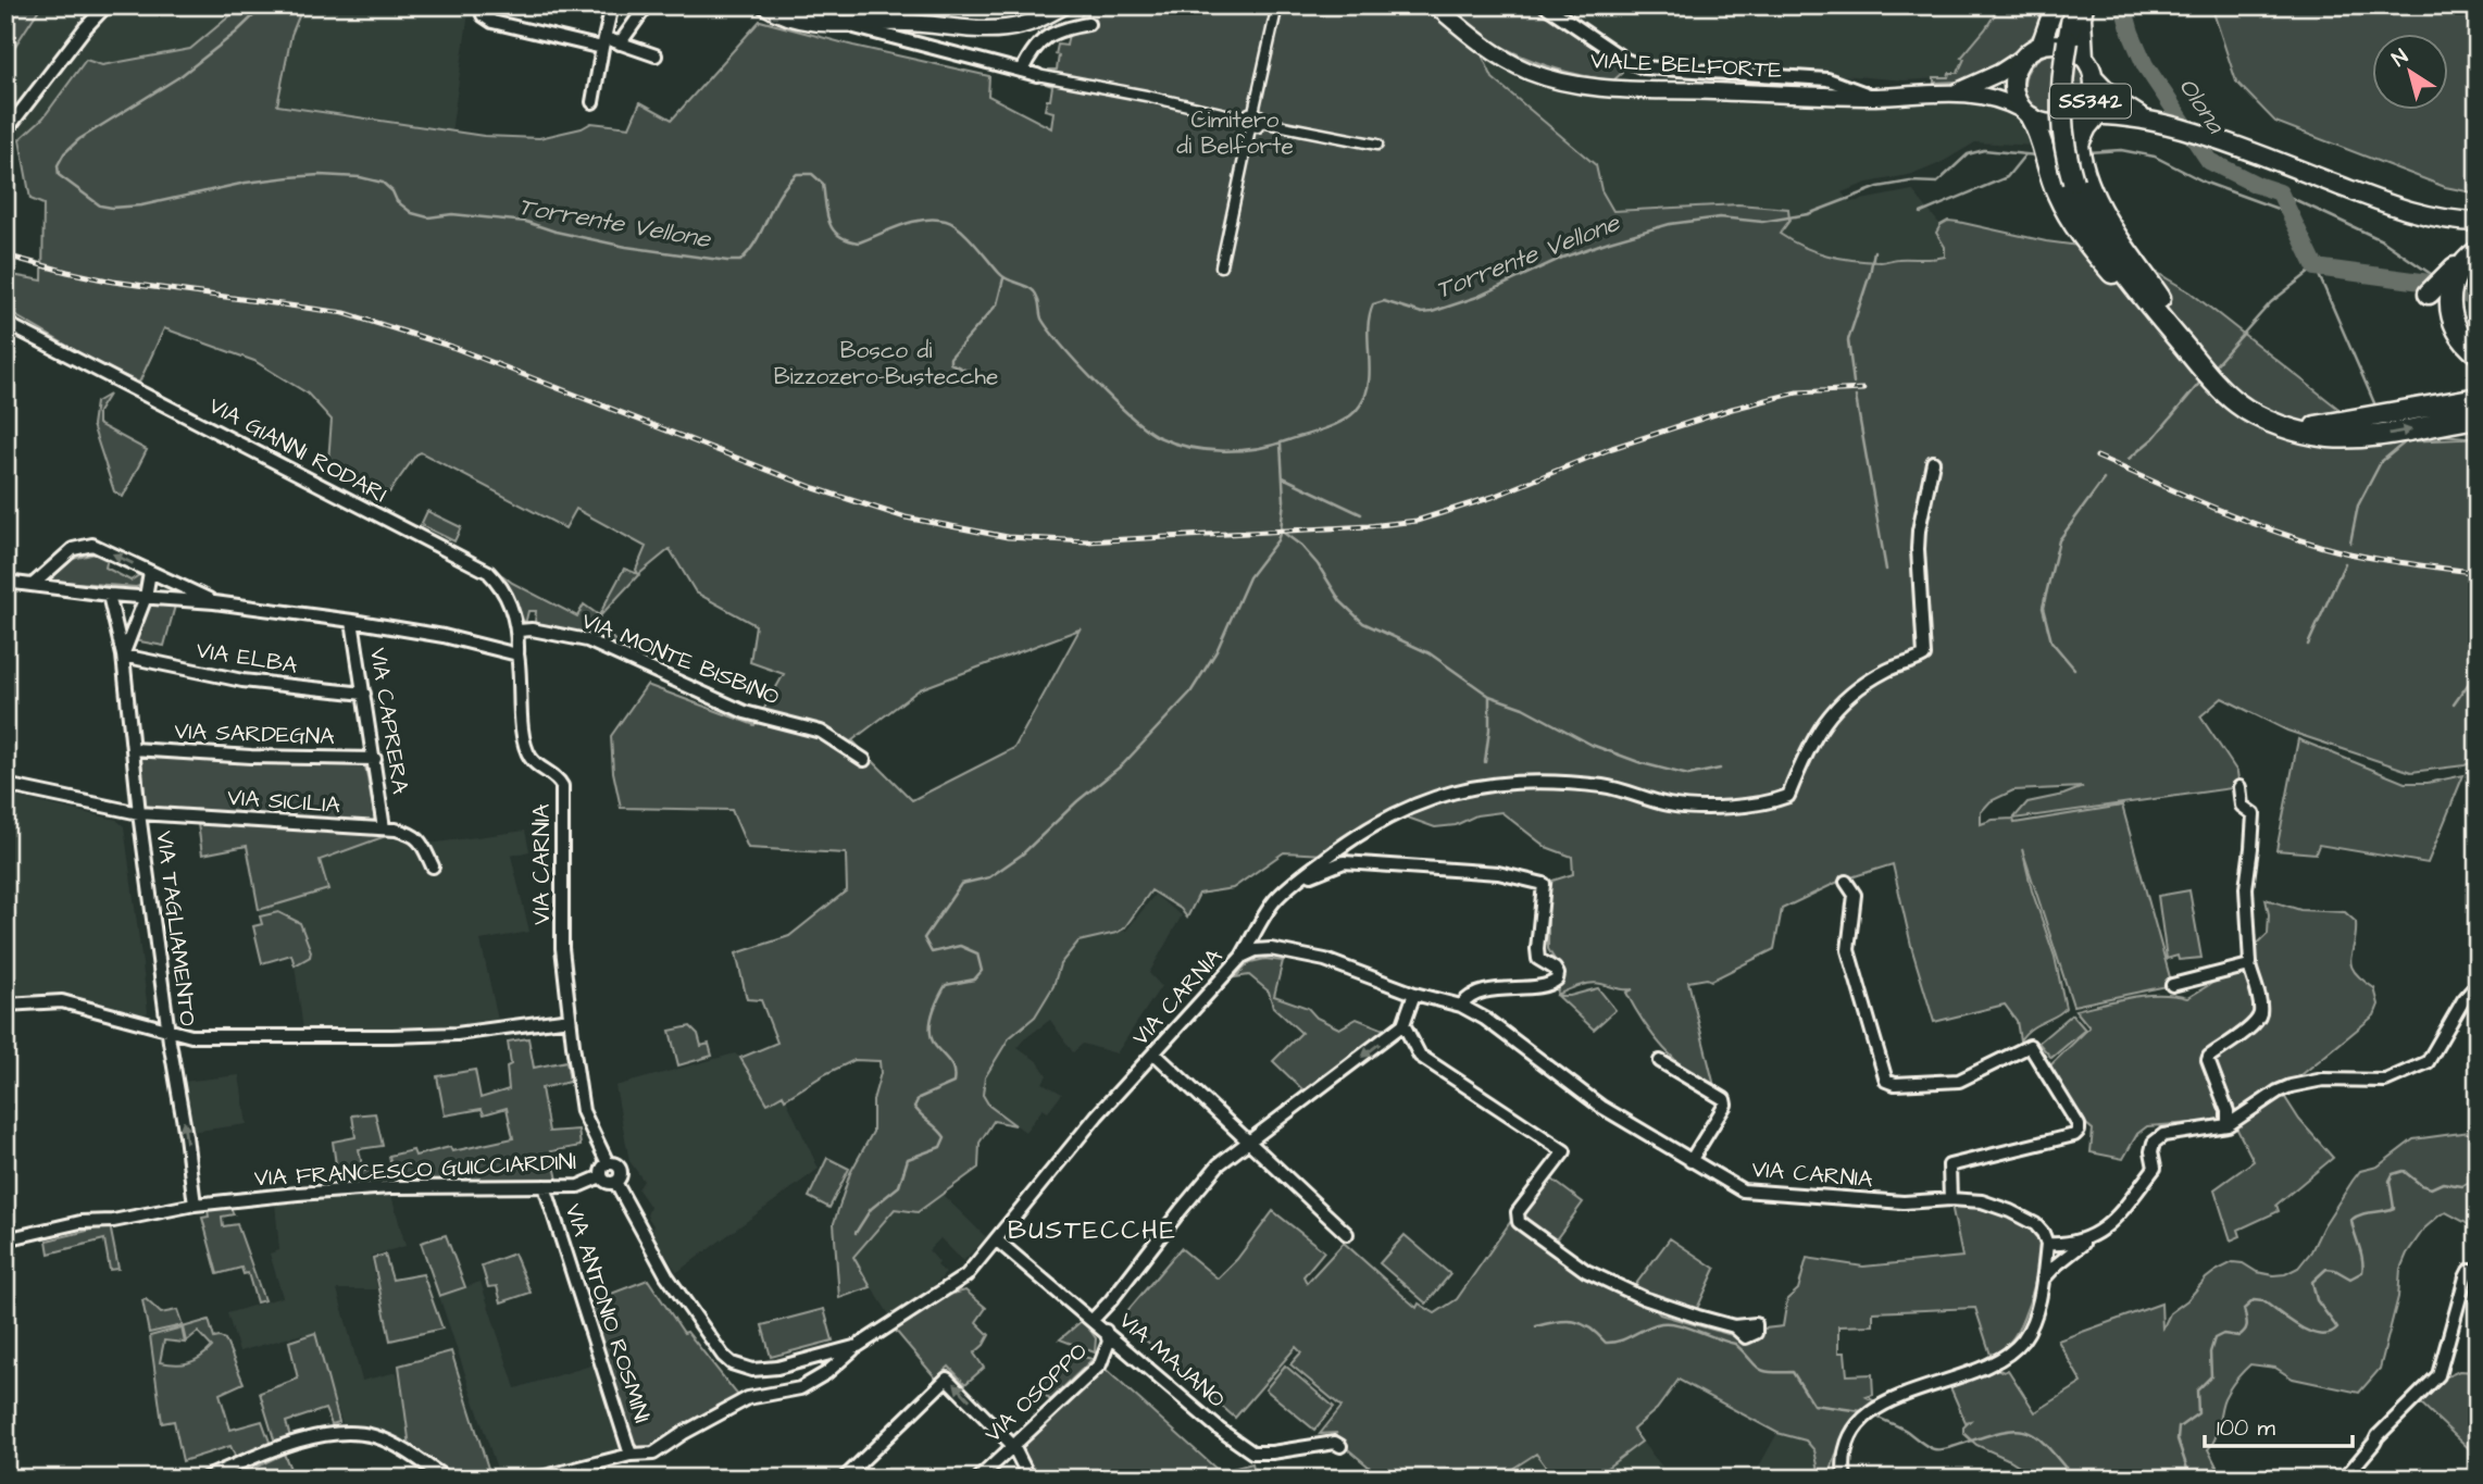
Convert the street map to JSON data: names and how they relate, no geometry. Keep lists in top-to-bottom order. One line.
{"streets":{"main road":["VIALE BELFORTE","SS342"],"street":["VIA GIANNI RODARI","VIA ELBA","VIA MONTE BISBINO","VIA CAPRERA","VIA SARDEGNA","VIA SICILIA","VIA CARNIA","VIA TAGLIAMENTO","VIA FRANCESCO GUICCIARDINI","VIA ANTONIO ROSMINI","VIA MAJANO","VIA OSOPPO"]},"crossings":[["VIALE BELFORTE","SS342"],["VIA GIANNI RODARI","VIA MONTE BISBINO"],["VIA GIANNI RODARI","VIA CARNIA"],["VIA ELBA","VIA CAPRERA"],["VIA ELBA","VIA TAGLIAMENTO"],["VIA CAPRERA","VIA SARDEGNA"],["VIA CAPRERA","VIA SICILIA"],["VIA SARDEGNA","VIA TAGLIAMENTO"],["VIA SICILIA","VIA TAGLIAMENTO"],["VIA CARNIA","VIA FRANCESCO GUICCIARDINI"],["VIA CARNIA","VIA MAJANO"],["VIA TAGLIAMENTO","VIA FRANCESCO GUICCIARDINI"],["VIA FRANCESCO GUICCIARDINI","VIA ANTONIO ROSMINI"],["VIA MAJANO","VIA OSOPPO"]],"districts":["BUSTECCHE"],"water":["Olona","Torrente Vellone"],"parks":["Cimitero di Belforte","Bosco di Bizzozero-Bustecche"],"scale_bar":"100 m","north":"top left"}
